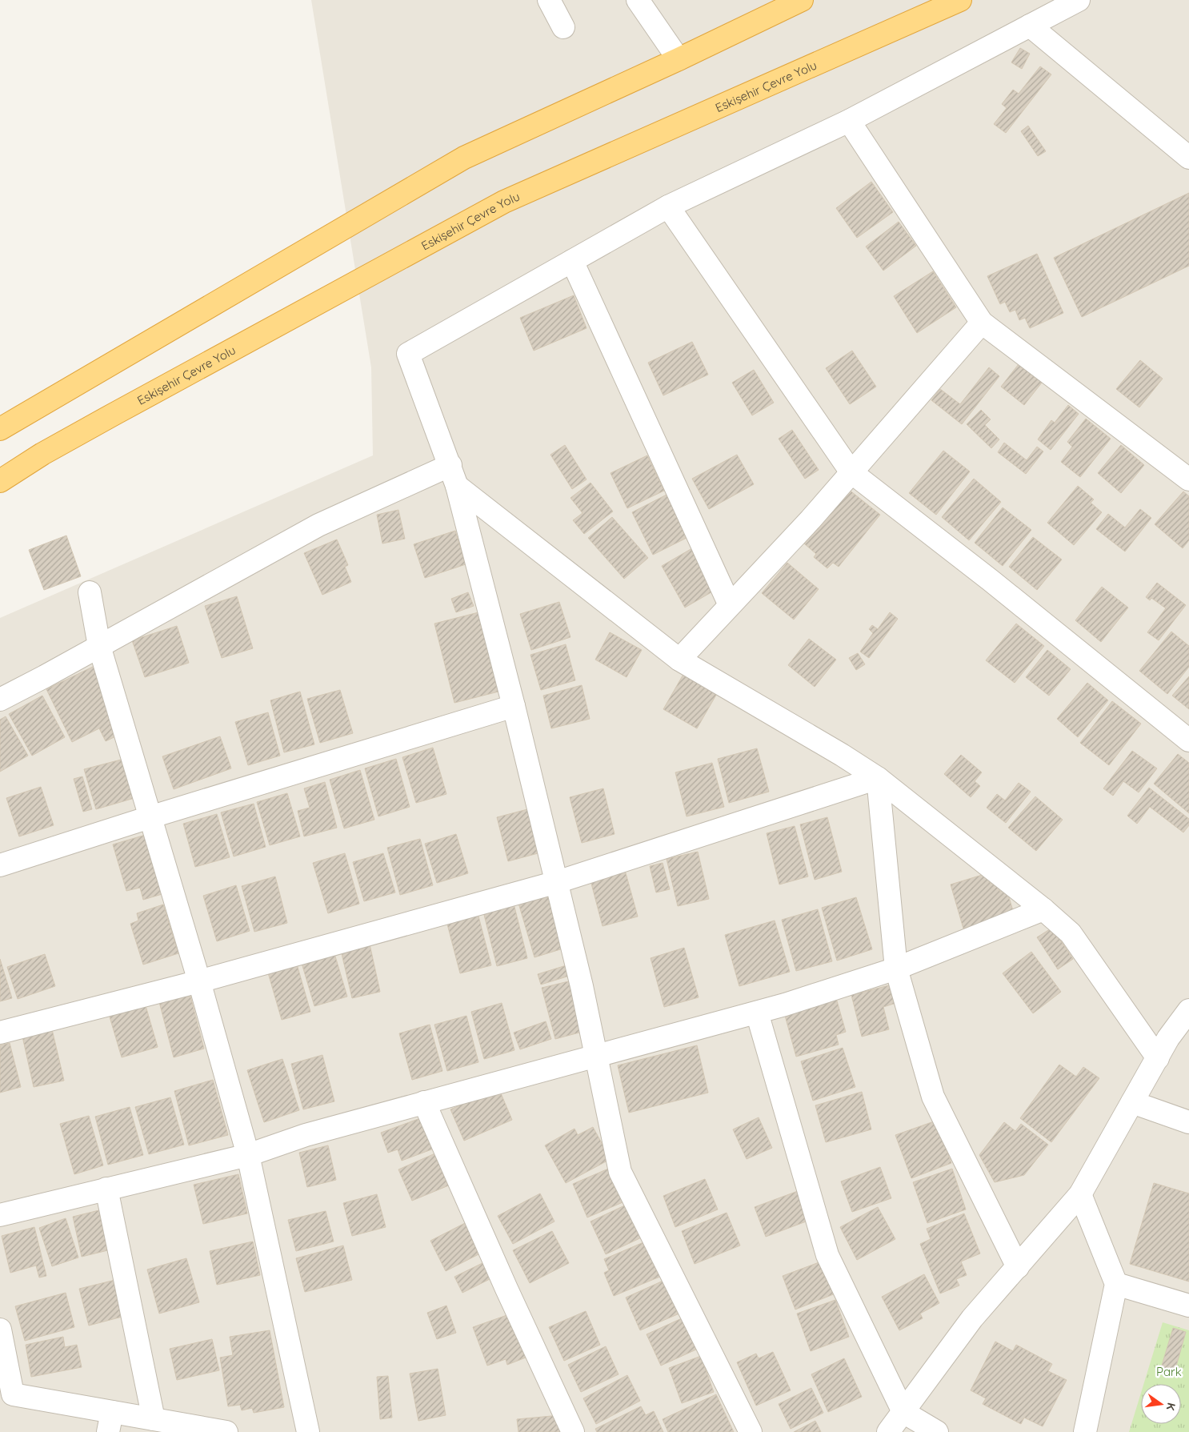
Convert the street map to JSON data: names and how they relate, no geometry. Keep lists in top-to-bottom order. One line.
{"streets":{"highway":["Eskişehir Çevre Yolu"]},"parks":["Park"],"north":"right"}
